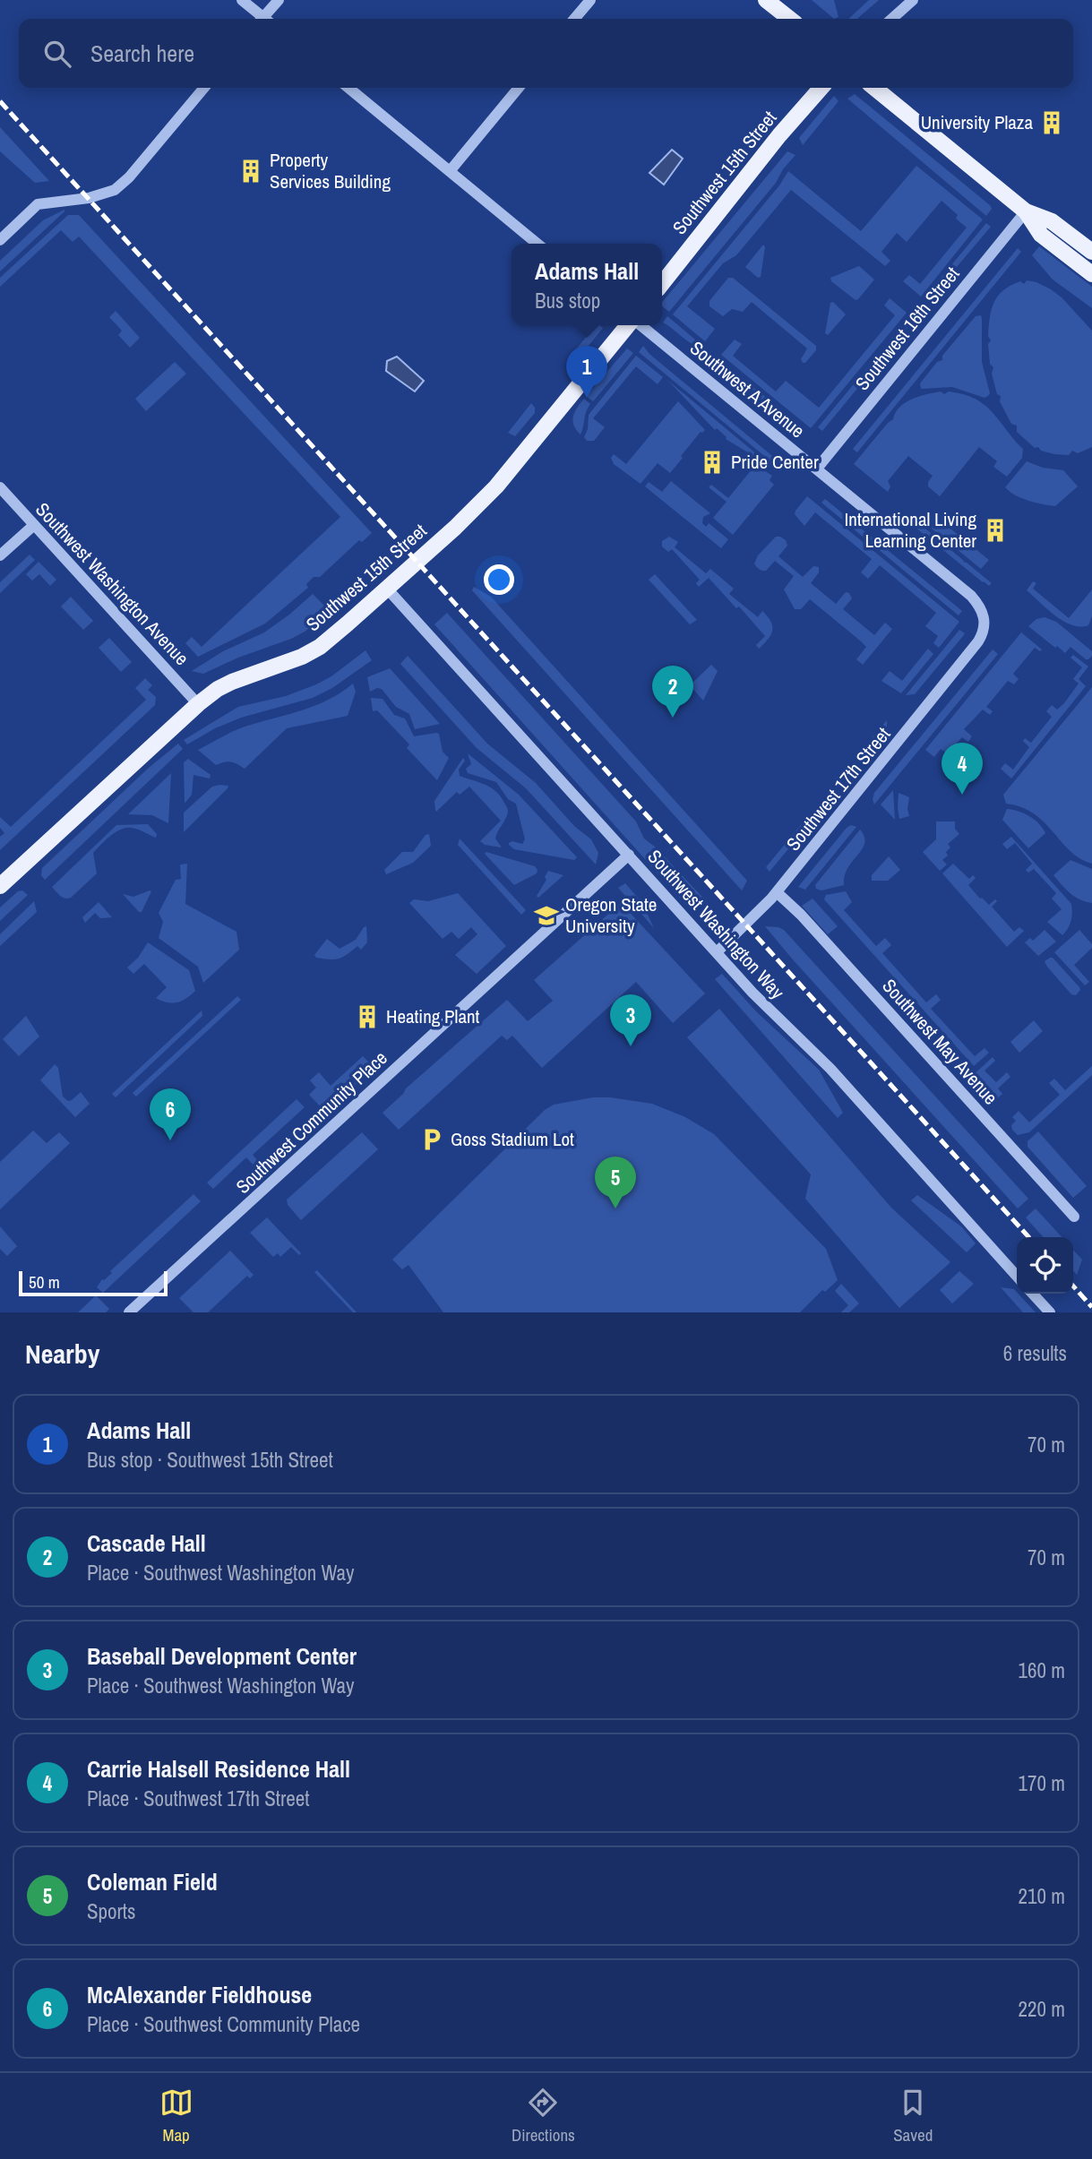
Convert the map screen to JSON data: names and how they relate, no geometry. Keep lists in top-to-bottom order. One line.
{"streets":{"main road":["Southwest 15th Street"],"street":["Southwest 16th Street","Southwest A Avenue","Southwest Washington Avenue","Southwest 17th Street","Southwest Washington Way","Southwest May Avenue","Southwest Community Place"]},"crossings":[["Southwest 15th Street","Southwest Washington Avenue"],["Southwest 15th Street","Southwest Washington Way"],["Southwest 16th Street","Southwest A Avenue"],["Southwest A Avenue","Southwest 17th Street"],["Southwest 17th Street","Southwest Washington Way"],["Southwest 17th Street","Southwest May Avenue"],["Southwest Washington Way","Southwest Community Place"]],"places":{"building":["University Plaza","Property Services Building","Pride Center","International Living Learning Center","Heating Plant"],"school or university":["Oregon State University"],"parking":["Goss Stadium Lot"]},"scale_bar":"50 m","page":{"search":"Search here","popup":["Adams Hall","Bus stop"],"pins":["1","2","4","3","6","5"],"scale":"50 m","heading":["Nearby","6 results"],"list":[{"mark":"1","name":"Adams Hall","note":"Bus stop · Southwest 15th Street","value":"70 m"},{"mark":"2","name":"Cascade Hall","note":"Place · Southwest Washington Way","value":"70 m"},{"mark":"3","name":"Baseball Development Center","note":"Place · Southwest Washington Way","value":"160 m"},{"mark":"4","name":"Carrie Halsell Residence Hall","note":"Place · Southwest 17th Street","value":"170 m"},{"mark":"5","name":"Coleman Field","note":"Sports","value":"210 m"},{"mark":"6","name":"McAlexander Fieldhouse","note":"Place · Southwest Community Place","value":"220 m"}],"nav":["Map","Directions","Saved"]}}
